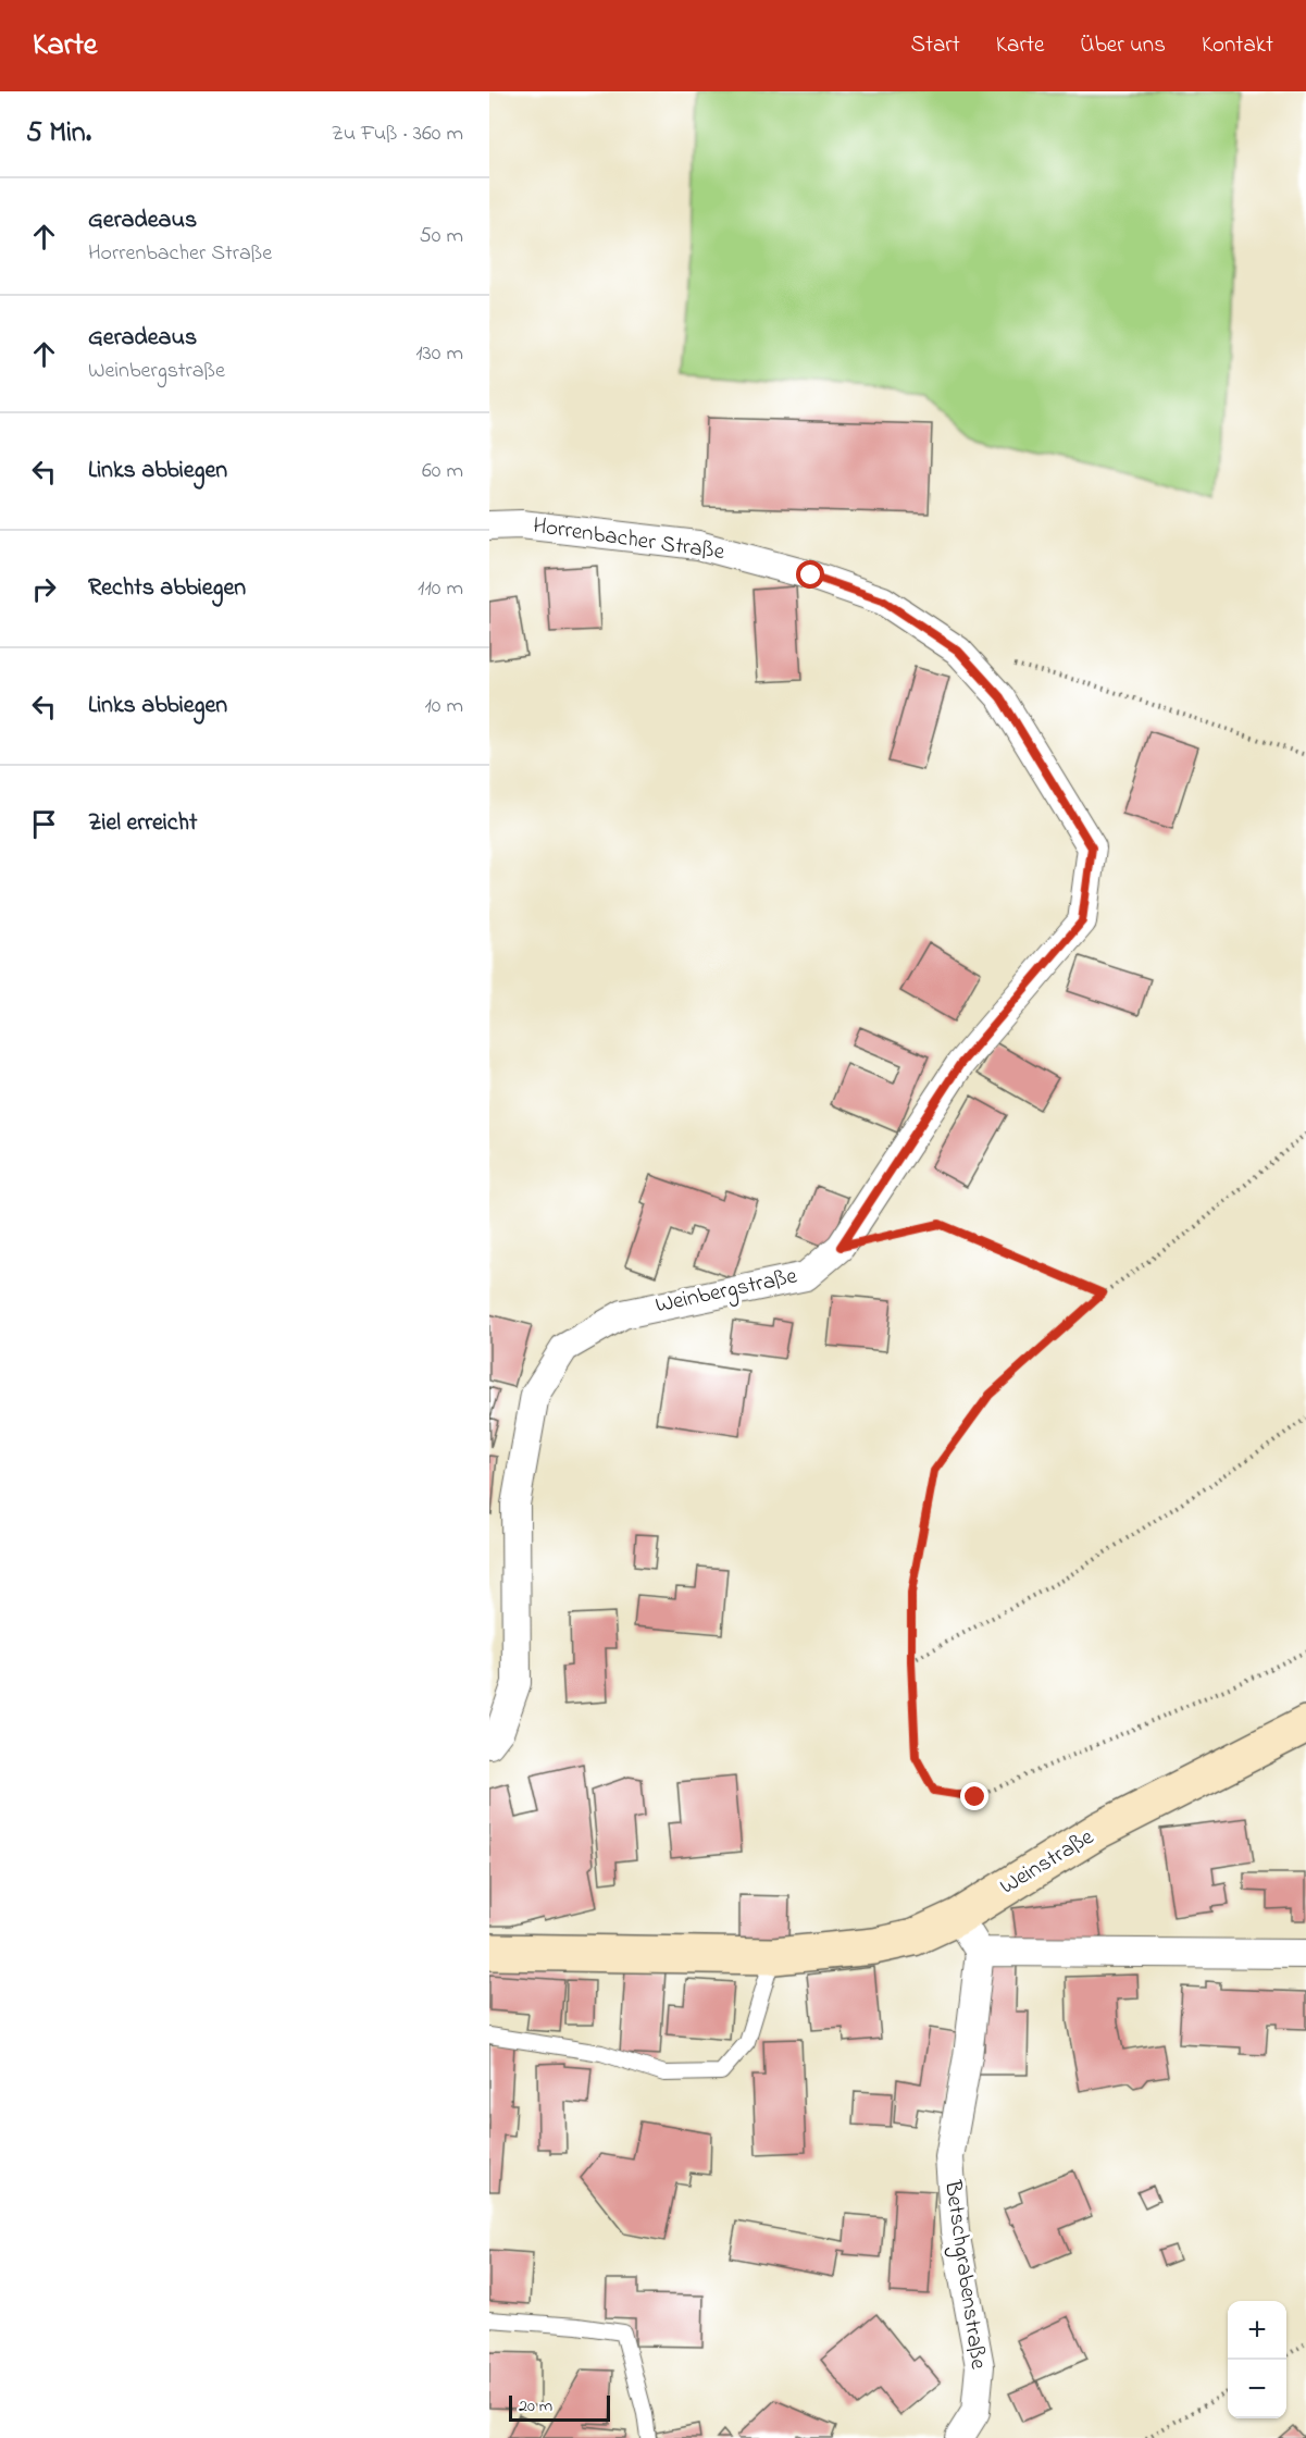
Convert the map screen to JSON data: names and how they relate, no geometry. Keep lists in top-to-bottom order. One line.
{"streets":{"main road":["Weinstraße"],"street":["Horrenbacher Straße","Weinbergstraße","Betschgrabenstraße"]},"crossings":[["Horrenbacher Straße","Weinbergstraße"]],"scale_bar":"20 m","page":{"header":"Karte","nav":["Start","Karte","Über uns","Kontakt"],"heading":["5 Min.","Zu Fuß · 360 m"],"list":[["Geradeaus","Horrenbacher Straße","50 m"],["Geradeaus","Weinbergstraße","130 m"],["Links abbiegen","60 m"],["Rechts abbiegen","110 m"],["Links abbiegen","10 m"],"Ziel erreicht"],"map_buttons":["+","−"],"scale":"20 m"}}
